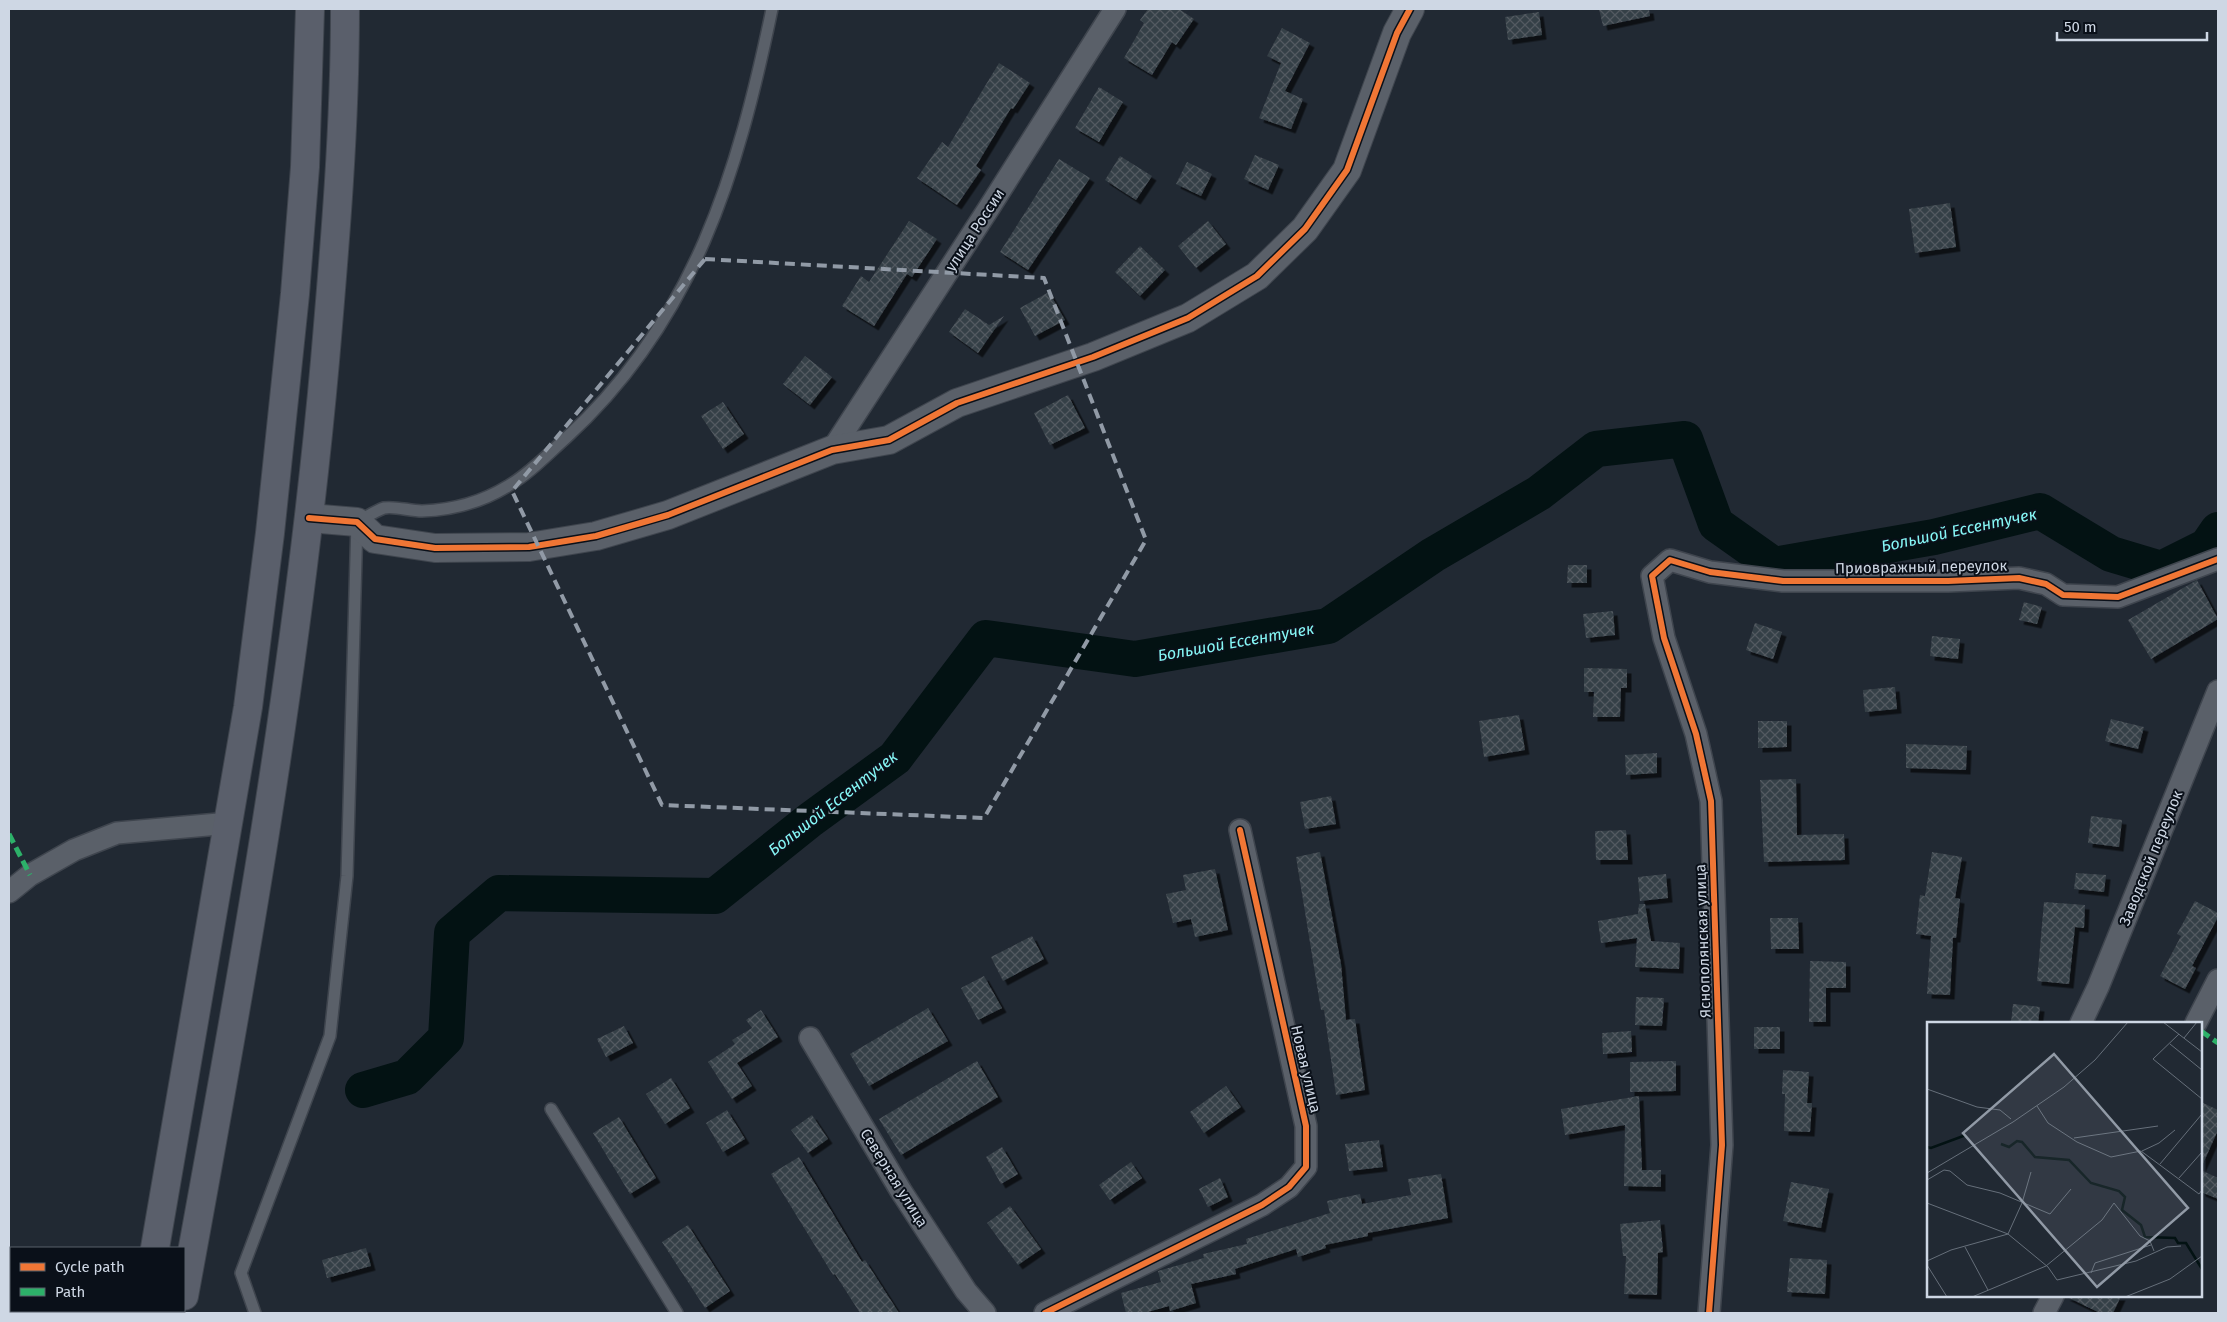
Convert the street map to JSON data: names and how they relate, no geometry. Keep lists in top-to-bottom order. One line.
{"streets":{"street":["улица России","Приовражный переулок","Заводской переулок","Яснополянская улица","Новая улица","Северная улица"]},"crossings":[["Приовражный переулок","Яснополянская улица"]],"water":["Большой Ессентучек"],"legend":["Cycle path","Path"],"scale_bar":"50 m"}
